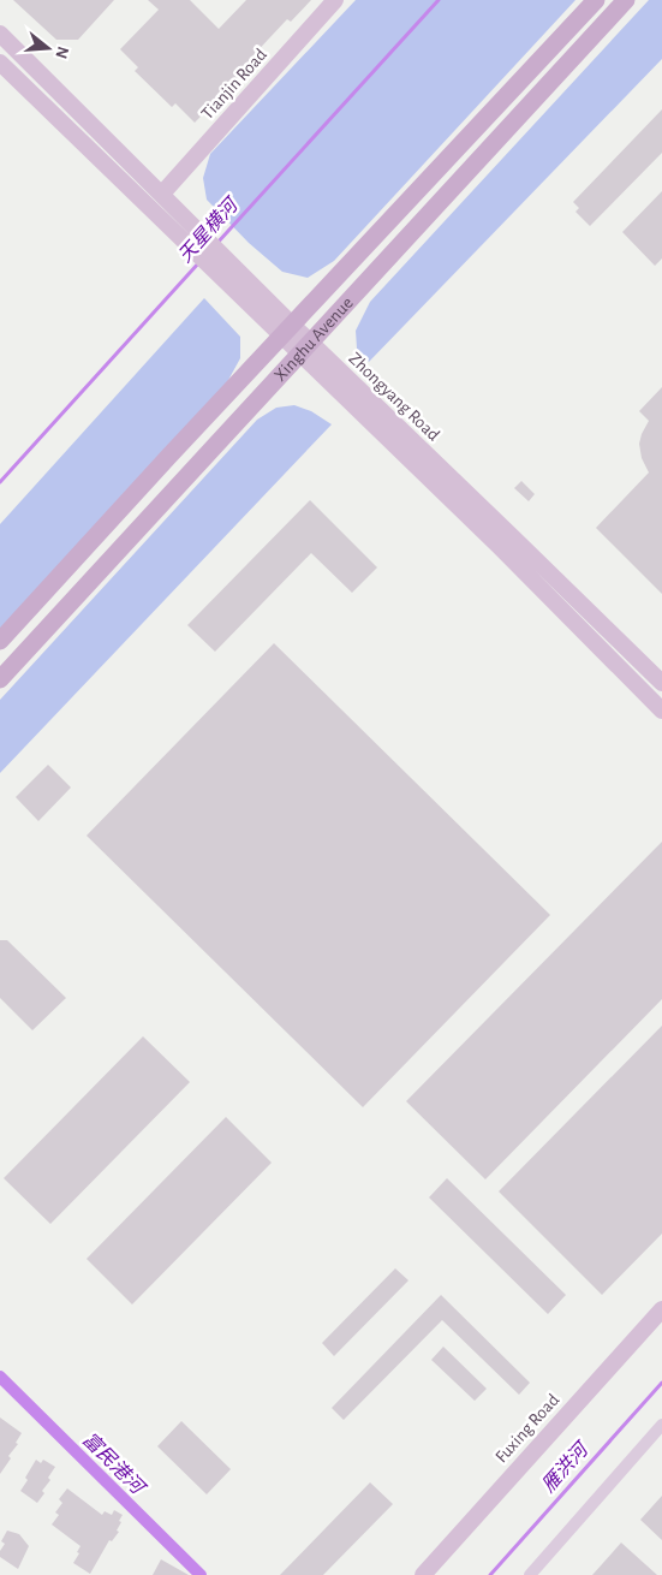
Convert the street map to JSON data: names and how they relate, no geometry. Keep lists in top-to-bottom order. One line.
{"streets":{"main road":["Xinghu Avenue"],"street":["Tianjin Road","Zhongyang Road","Fuxing Road"]},"crossings":[["Tianjin Road","Zhongyang Road"],["Xinghu Avenue","Zhongyang Road"]],"water":["天星横河","富民港河","雁洪河"],"north":"right"}
